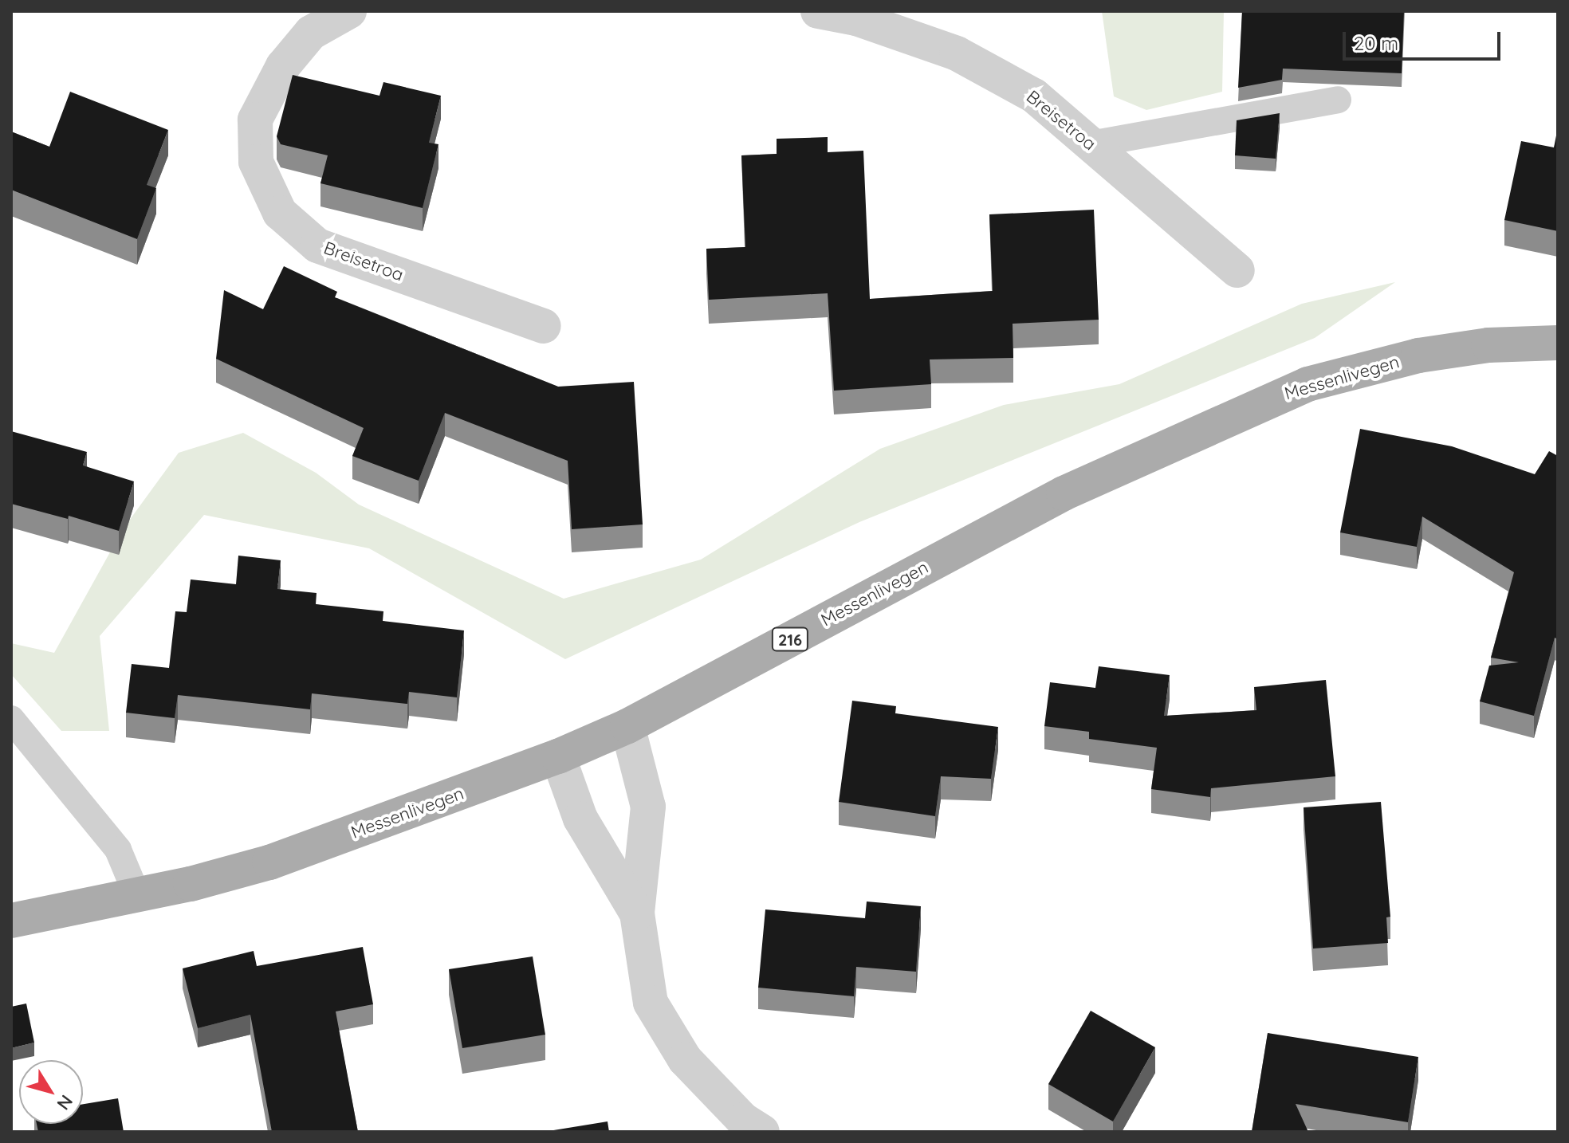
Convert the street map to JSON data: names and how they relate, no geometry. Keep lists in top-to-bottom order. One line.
{"streets":{"main road":["Messenlivegen","216"],"street":["Breisetroa"]},"scale_bar":"20 m","north":"bottom right"}
